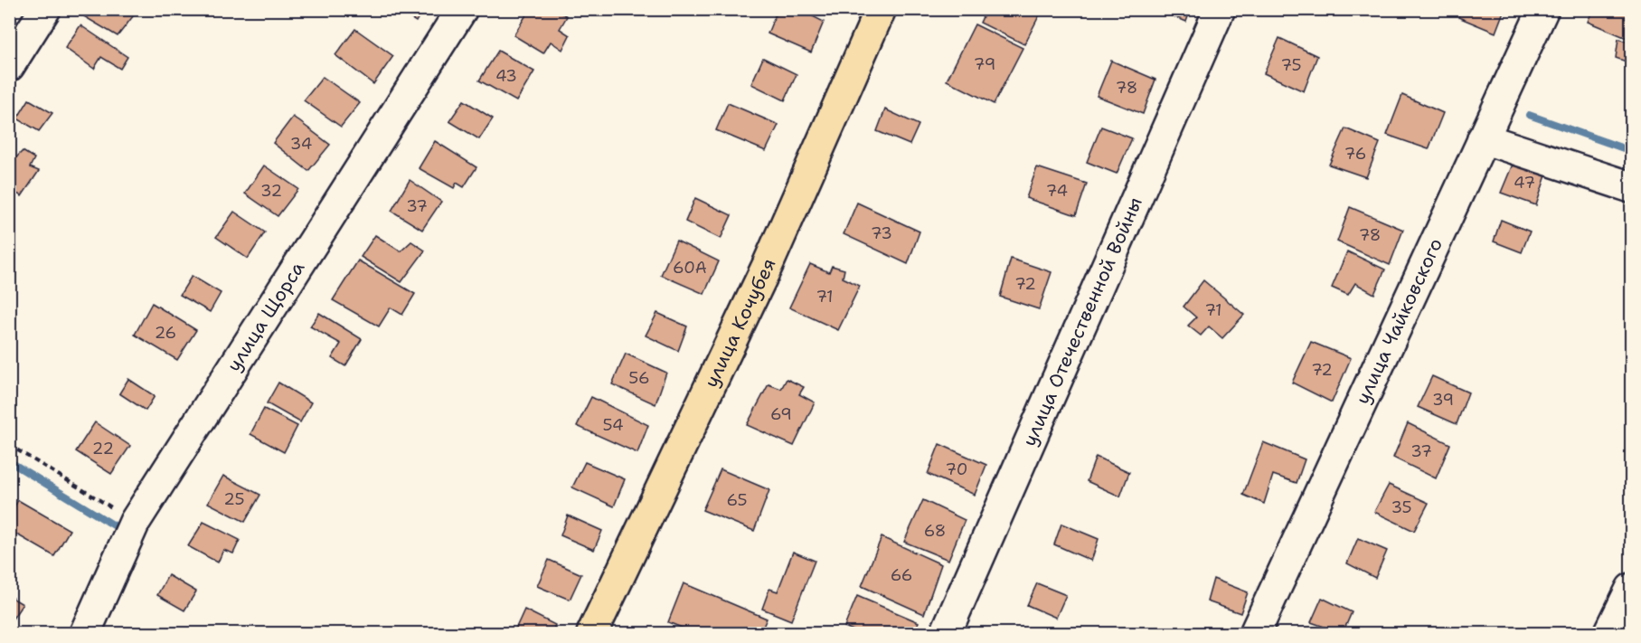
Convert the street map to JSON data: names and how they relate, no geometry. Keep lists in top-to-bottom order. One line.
{"streets":{"main road":["улица Кочубея"],"street":["улица Щорса","улица Отечественной Войны","улица Чайковского"]},"house_numbers":["79","75","43","78","34","76","47","32","74","37","73","78","60А","72","71","71","26","72","56","39","69","54","22","37","70","25","65","35","68","66"]}
